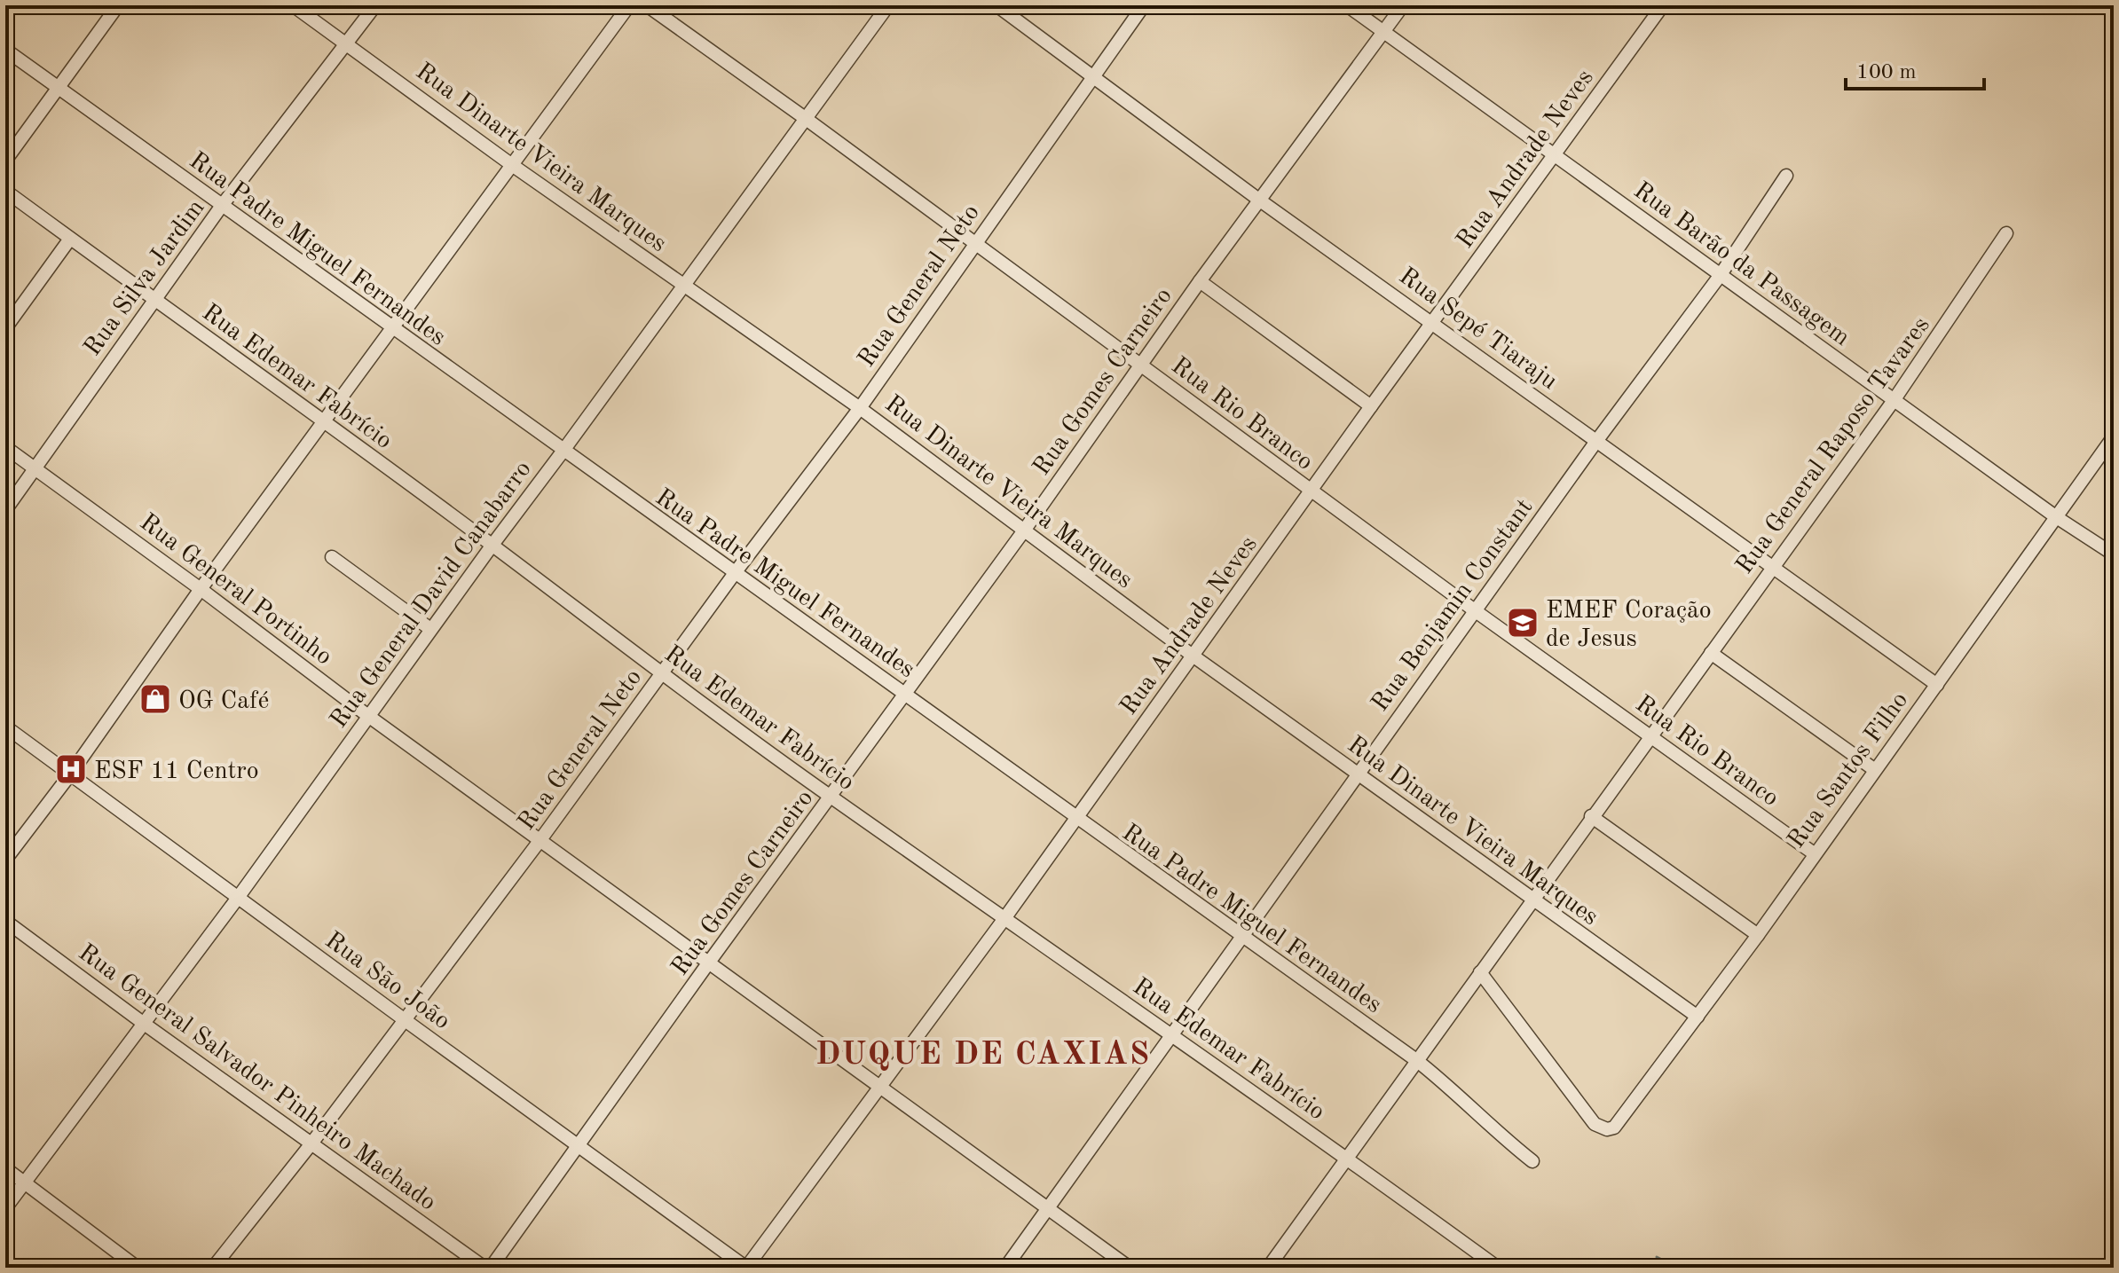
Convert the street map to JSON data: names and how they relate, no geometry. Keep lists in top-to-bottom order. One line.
{"streets":{"street":["Rua Dinarte Vieira Marques","Rua Andrade Neves","Rua Padre Miguel Fernandes","Rua Barão da Passagem","Rua Silva Jardim","Rua General Neto","Rua Sepé Tiaraju","Rua Edemar Fabrício","Rua Gomes Carneiro","Rua Rio Branco","Rua General Raposo Tavares","Rua General Portinho","Rua General David Canabarro","Rua Benjamin Constant","Rua Santos Filho","Rua São João","Rua General Salvador Pinheiro Machado"]},"crossings":[["Rua Dinarte Vieira Marques","Rua Andrade Neves"],["Rua Dinarte Vieira Marques","Rua Silva Jardim"],["Rua Dinarte Vieira Marques","Rua General Neto"],["Rua Dinarte Vieira Marques","Rua Gomes Carneiro"],["Rua Dinarte Vieira Marques","Rua General Raposo Tavares"],["Rua Dinarte Vieira Marques","Rua General David Canabarro"],["Rua Dinarte Vieira Marques","Rua Benjamin Constant"],["Rua Dinarte Vieira Marques","Rua Santos Filho"],["Rua Andrade Neves","Rua Padre Miguel Fernandes"],["Rua Andrade Neves","Rua Barão da Passagem"],["Rua Andrade Neves","Rua Sepé Tiaraju"],["Rua Andrade Neves","Rua Edemar Fabrício"],["Rua Andrade Neves","Rua Rio Branco"],["Rua Andrade Neves","Rua General Portinho"],["Rua Andrade Neves","Rua São João"],["Rua Padre Miguel Fernandes","Rua Silva Jardim"],["Rua Padre Miguel Fernandes","Rua General Neto"],["Rua Padre Miguel Fernandes","Rua Gomes Carneiro"],["Rua Padre Miguel Fernandes","Rua General Raposo Tavares"],["Rua Padre Miguel Fernandes","Rua General David Canabarro"],["Rua Padre Miguel Fernandes","Rua Benjamin Constant"],["Rua Barão da Passagem","Rua Gomes Carneiro"],["Rua Barão da Passagem","Rua General Raposo Tavares"],["Rua Barão da Passagem","Rua Benjamin Constant"],["Rua Barão da Passagem","Rua Santos Filho"],["Rua Silva Jardim","Rua Edemar Fabrício"],["Rua Silva Jardim","Rua General Portinho"],["Rua General Neto","Rua Sepé Tiaraju"],["Rua General Neto","Rua Edemar Fabrício"],["Rua General Neto","Rua Rio Branco"],["Rua General Neto","Rua General Portinho"],["Rua General Neto","Rua São João"],["Rua General Neto","Rua General Salvador Pinheiro Machado"],["Rua Sepé Tiaraju","Rua Gomes Carneiro"],["Rua Sepé Tiaraju","Rua General Raposo Tavares"],["Rua Sepé Tiaraju","Rua Benjamin Constant"],["Rua Sepé Tiaraju","Rua Santos Filho"],["Rua Edemar Fabrício","Rua Gomes Carneiro"],["Rua Edemar Fabrício","Rua General Raposo Tavares"],["Rua Edemar Fabrício","Rua General David Canabarro"],["Rua Edemar Fabrício","Rua Benjamin Constant"],["Rua Gomes Carneiro","Rua Rio Branco"],["Rua Gomes Carneiro","Rua General Portinho"],["Rua Gomes Carneiro","Rua São João"],["Rua Rio Branco","Rua General Raposo Tavares"],["Rua Rio Branco","Rua General David Canabarro"],["Rua Rio Branco","Rua Benjamin Constant"],["Rua Rio Branco","Rua Santos Filho"],["Rua General Raposo Tavares","Rua Santos Filho"],["Rua General Portinho","Rua General David Canabarro"],["Rua General Portinho","Rua Benjamin Constant"],["Rua General David Canabarro","Rua São João"],["Rua General David Canabarro","Rua General Salvador Pinheiro Machado"]],"districts":["DUQUE DE CAXIAS"],"places":{"school or university":["EMEF Coração de Jesus"],"shop":["OG Café"],"hospital":["ESF 11 Centro"]},"scale_bar":"100 m"}
